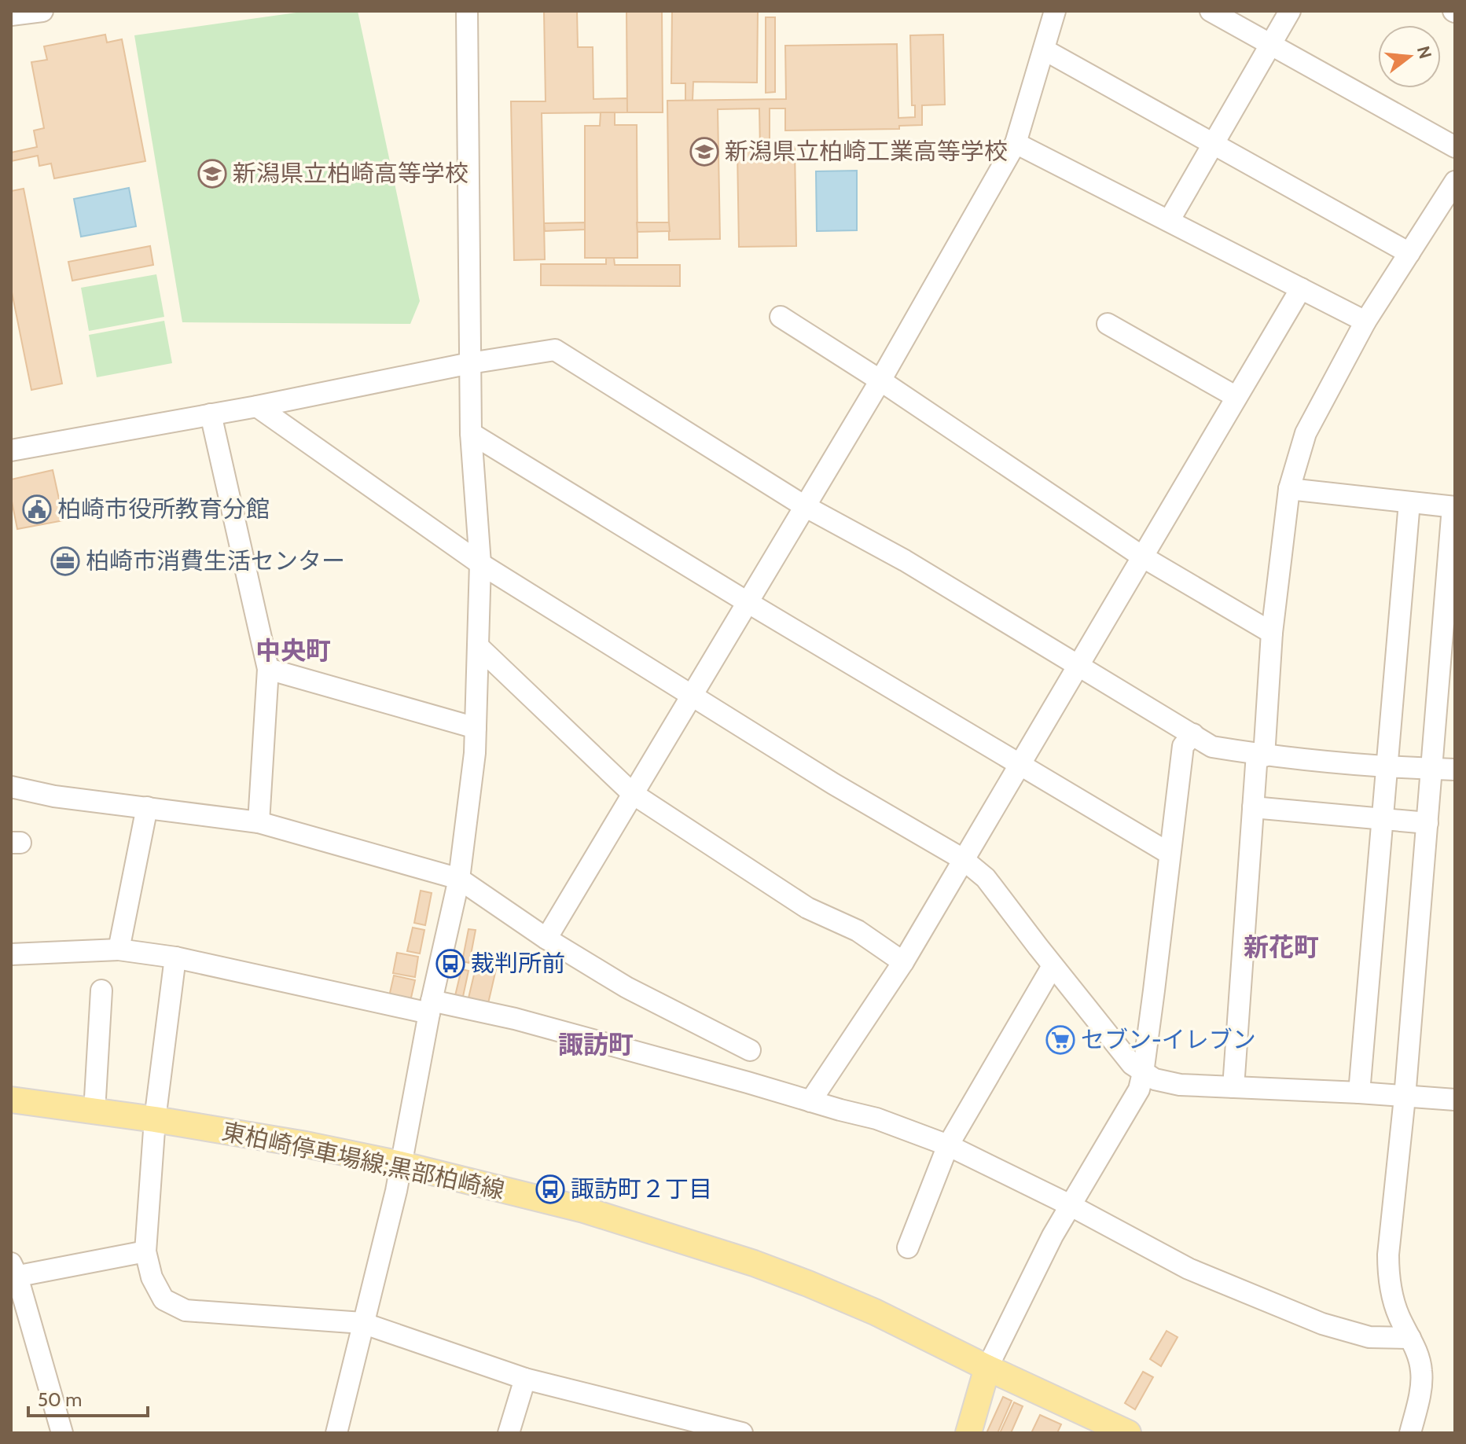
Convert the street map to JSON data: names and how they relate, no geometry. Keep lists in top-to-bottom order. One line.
{"streets":{"main road":["東柏崎停車場線;黒部柏崎線"]},"districts":["中央町","新花町","諏訪町"],"places":{"school or university":["新潟県立柏崎工業高等学校","新潟県立柏崎高等学校"],"public building":["柏崎市役所教育分館"],"office":["柏崎市消費生活センター"],"bus stop":["裁判所前","諏訪町２丁目"],"supermarket":["セブン-イレブン"]},"scale_bar":"50 m","north":"right"}
